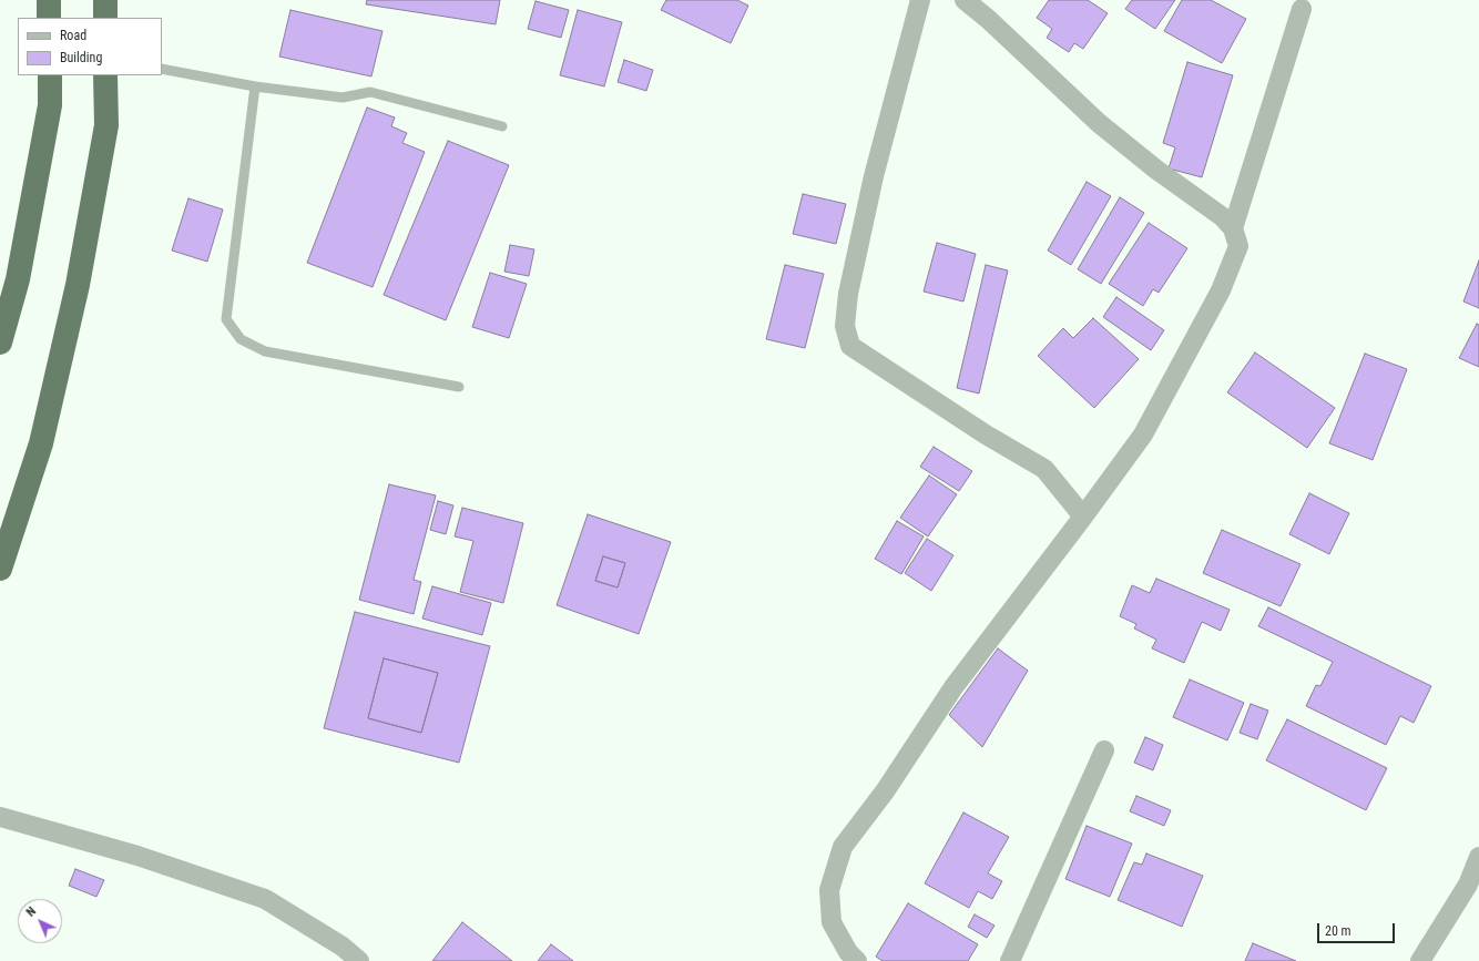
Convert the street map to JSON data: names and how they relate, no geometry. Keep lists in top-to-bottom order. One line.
{"legend":["Road","Building"],"scale_bar":"20 m","north":"top left"}
